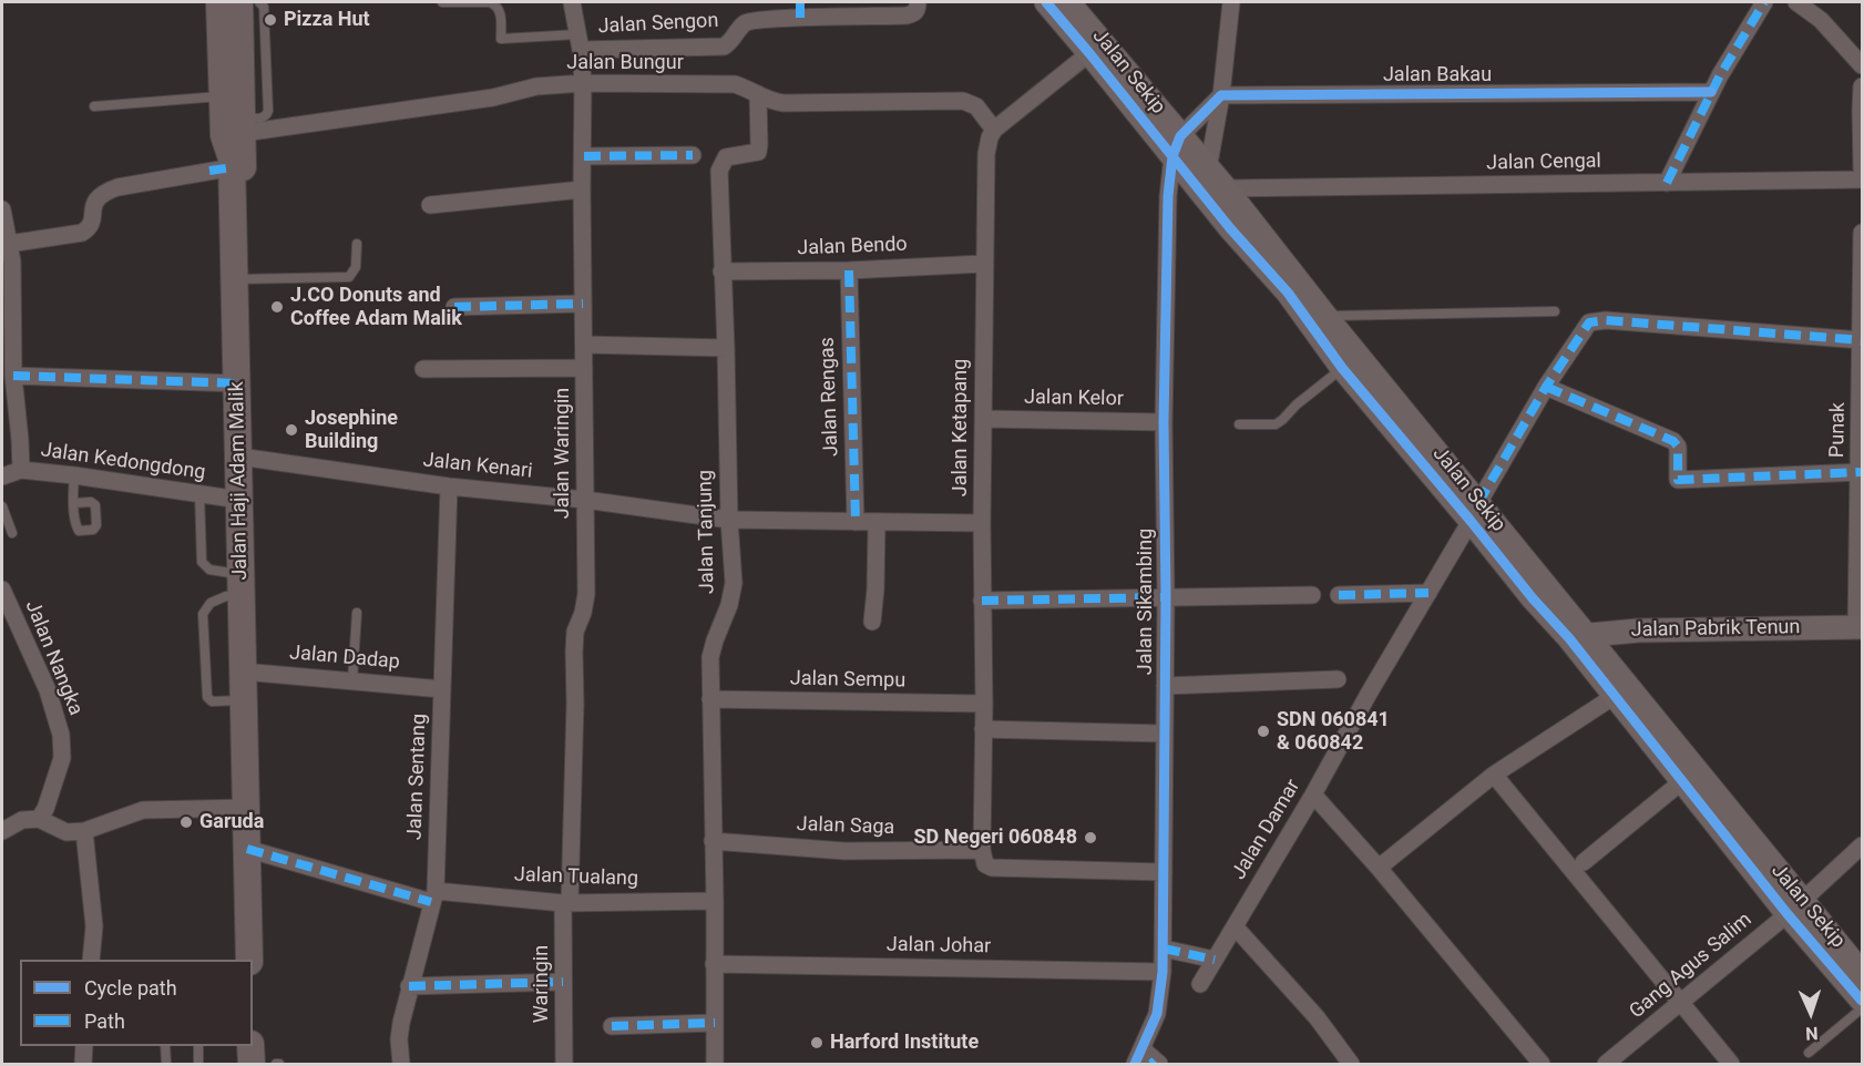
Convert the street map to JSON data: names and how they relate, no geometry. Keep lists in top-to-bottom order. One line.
{"streets":{"main road":["Jalan Haji Adam Malik"],"street":["Jalan Sengon","Jalan Bungur","Jalan Sekip","Jalan Bakau","Jalan Cengal","Jalan Bendo","Jalan Rengas","Jalan Kelor","Jalan Ketapang","Punak","Jalan Waringin","Jalan Kedongdong","Jalan Kenari","Jalan Tanjung","Jalan Sikambing","Jalan Pabrik Tenun","Jalan Nangka","Jalan Dadap","Jalan Sempu","Jalan Sentang","Jalan Saga","Jalan Damar","Jalan Tualang","Jalan Johar","Gang Agus Salim","Waringin"]},"crossings":[["Jalan Sengon","Jalan Waringin"],["Jalan Bungur","Jalan Ketapang"],["Jalan Bungur","Jalan Waringin"],["Jalan Bungur","Jalan Haji Adam Malik"],["Jalan Bungur","Jalan Tanjung"],["Jalan Sekip","Jalan Cengal"],["Jalan Sekip","Jalan Sikambing"],["Jalan Sekip","Jalan Pabrik Tenun"],["Jalan Sekip","Jalan Damar"],["Jalan Sekip","Gang Agus Salim"],["Jalan Bendo","Jalan Rengas"],["Jalan Bendo","Jalan Ketapang"],["Jalan Bendo","Jalan Tanjung"],["Jalan Rengas","Jalan Kenari"],["Jalan Kelor","Jalan Ketapang"],["Jalan Kelor","Jalan Sikambing"],["Jalan Ketapang","Jalan Kenari"],["Jalan Ketapang","Jalan Sempu"],["Jalan Ketapang","Jalan Saga"],["Punak","Jalan Pabrik Tenun"],["Punak","Jalan Damar"],["Jalan Waringin","Jalan Kenari"],["Jalan Waringin","Jalan Tualang"],["Jalan Waringin","Waringin"],["Jalan Kedongdong","Jalan Haji Adam Malik"],["Jalan Kenari","Jalan Tanjung"],["Jalan Kenari","Jalan Sentang"],["Jalan Haji Adam Malik","Jalan Dadap"],["Jalan Haji Adam Malik","Jalan Tualang"],["Jalan Tanjung","Jalan Sempu"],["Jalan Tanjung","Jalan Saga"],["Jalan Tanjung","Jalan Tualang"],["Jalan Tanjung","Jalan Johar"],["Jalan Sikambing","Jalan Johar"],["Jalan Dadap","Jalan Sentang"],["Jalan Sentang","Jalan Tualang"],["Jalan Tualang","Waringin"]],"places":["Pizza Hut","J.CO Donuts and Coffee Adam Malik","Josephine Building","SDN 060841 & 060842","Garuda","SD Negeri 060848","Harford Institute"],"legend":["Cycle path","Path"],"north":"bottom"}
